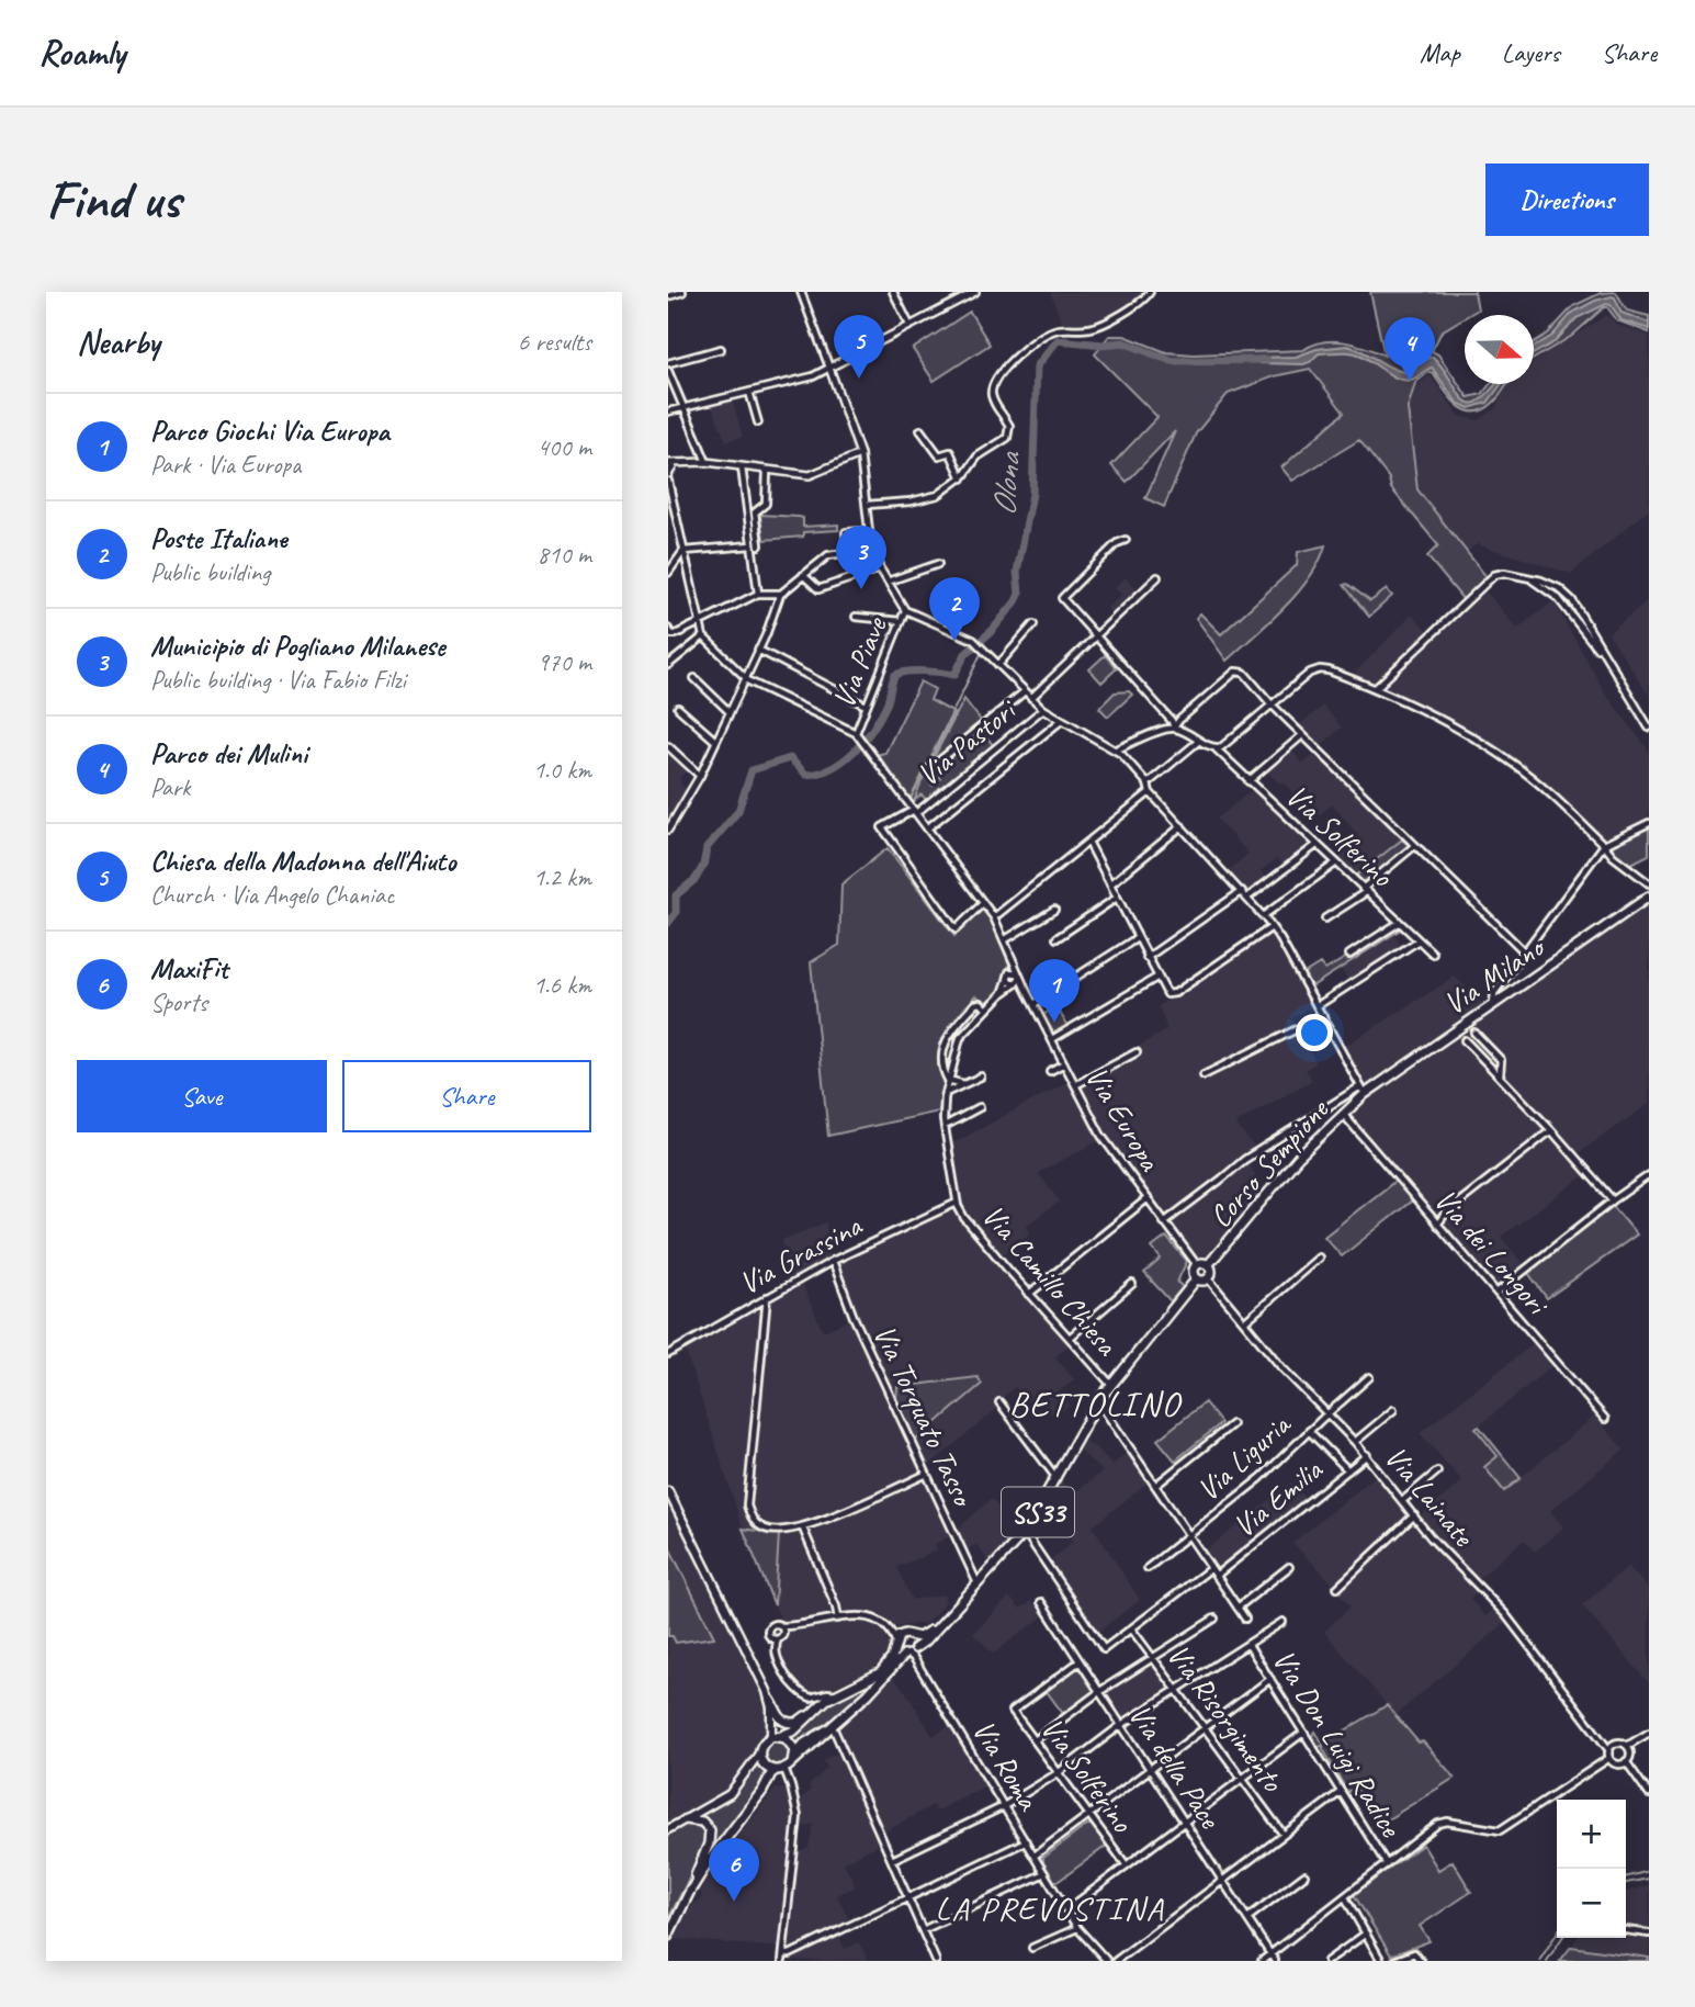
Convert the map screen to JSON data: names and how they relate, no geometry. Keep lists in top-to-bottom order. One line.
{"streets":{"main road":["Via Milano","Corso Sempione","SS33"],"street":["Via Piave","Via Pastori","Via Solferino","Via Europa","Via dei Longori","Via Grassina","Via Camillo Chiesa","Via Torquato Tasso","Via Liguria","Via Lainate","Via Emilia","Via Risorgimento","Via Don Luigi Radice","Via Roma","Via della Pace"]},"crossings":[["Via Piave","Via Europa"],["Via Pastori","Via Europa"],["Via Solferino","Via della Pace"],["Via Milano","Corso Sempione"],["Via Europa","Corso Sempione"],["Via Europa","Via Camillo Chiesa"],["Via Europa","Via Lainate"],["Via Europa","SS33"],["Corso Sempione","Via dei Longori"],["Corso Sempione","Via Lainate"],["Corso Sempione","SS33"],["Via Grassina","Via Camillo Chiesa"],["Via Grassina","Via Torquato Tasso"],["Via Camillo Chiesa","SS33"],["Via Torquato Tasso","SS33"],["Via Liguria","Via Lainate"],["Via Lainate","Via Emilia"],["Via Lainate","SS33"]],"districts":["BETTOLINO","LA PREVOSTINA"],"water":["Olona"],"north":"right","page":{"header":"Roamly","nav":["Map","Layers","Share"],"buttons":["Directions",["Save","Share"]],"title":"Find us","heading":["Nearby","6 results"],"pins":["5","4","3","2","1","6"],"list":[{"mark":"1","name":"Parco Giochi Via Europa","note":"Park · Via Europa","value":"400 m"},{"mark":"2","name":"Poste Italiane","note":"Public building","value":"810 m"},{"mark":"3","name":"Municipio di Pogliano Milanese","note":"Public building · Via Fabio Filzi","value":"970 m"},{"mark":"4","name":"Parco dei Mulini","note":"Park","value":"1.0 km"},{"mark":"5","name":"Chiesa della Madonna dell'Aiuto","note":"Church · Via Angelo Chaniac","value":"1.2 km"},{"mark":"6","name":"MaxiFit","note":"Sports","value":"1.6 km"}],"map_buttons":["+","−"]}}
